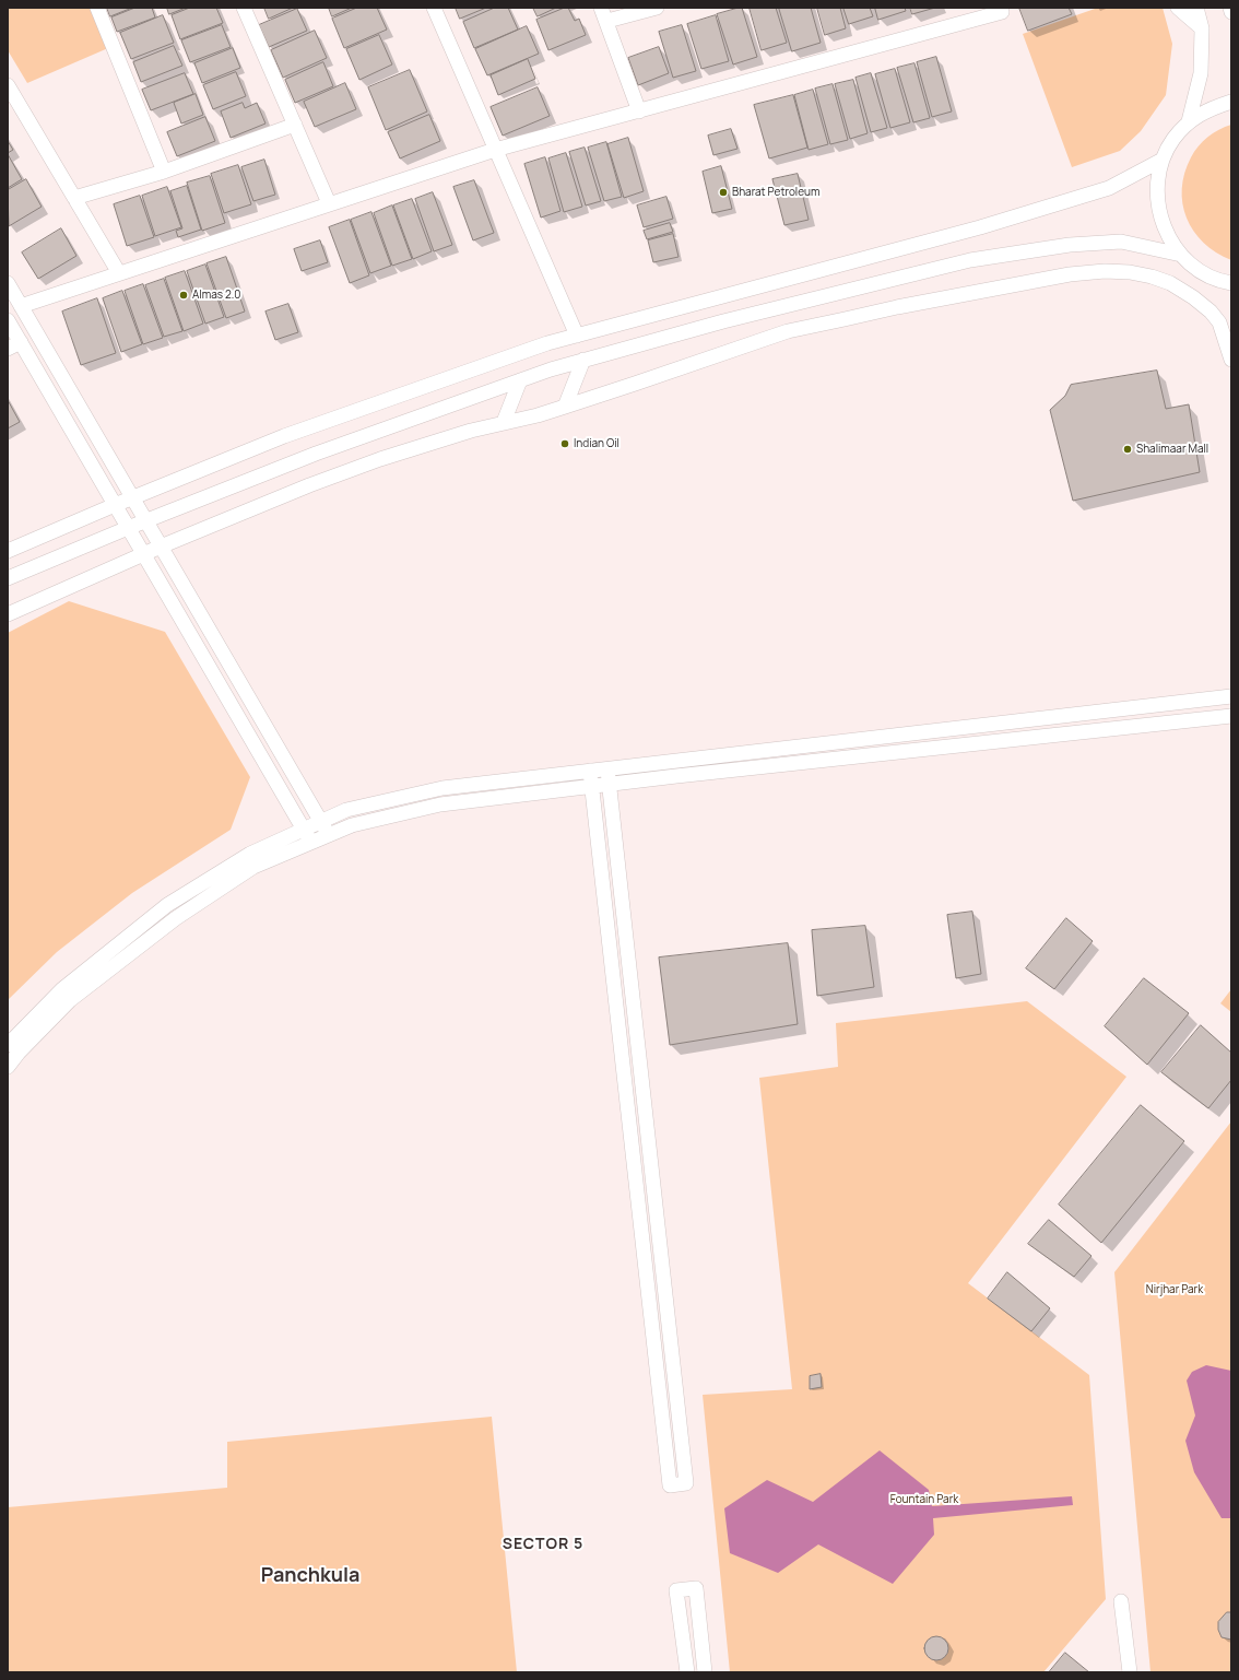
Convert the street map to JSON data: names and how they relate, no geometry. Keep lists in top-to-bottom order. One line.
{"districts":["SECTOR 5","Panchkula"],"parks":["Nirjhar Park","Fountain Park"],"places":["Bharat Petroleum","Almas 2.0","Indian Oil","Shalimaar Mall"]}
